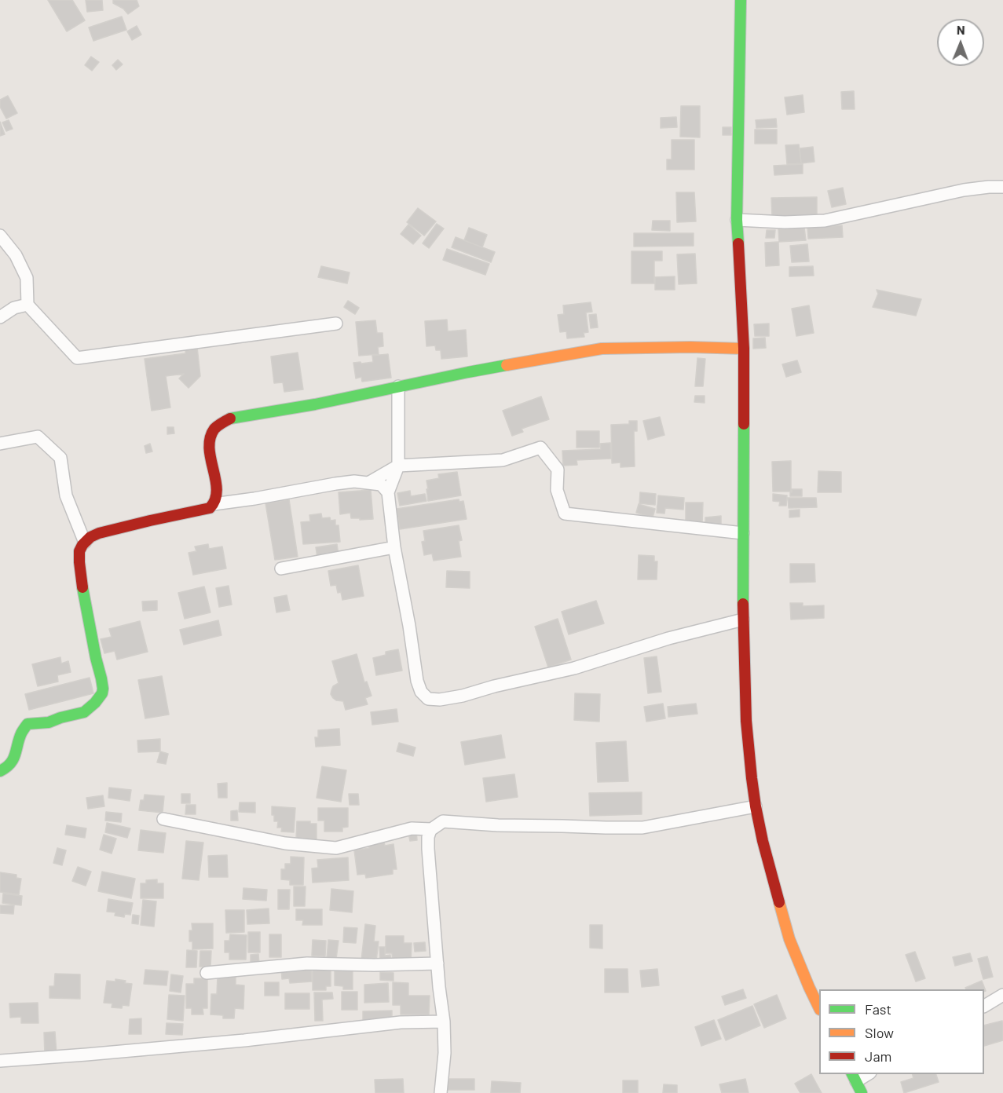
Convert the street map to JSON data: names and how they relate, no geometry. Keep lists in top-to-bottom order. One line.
{"legend":["Fast","Slow","Jam"],"north":"top"}
